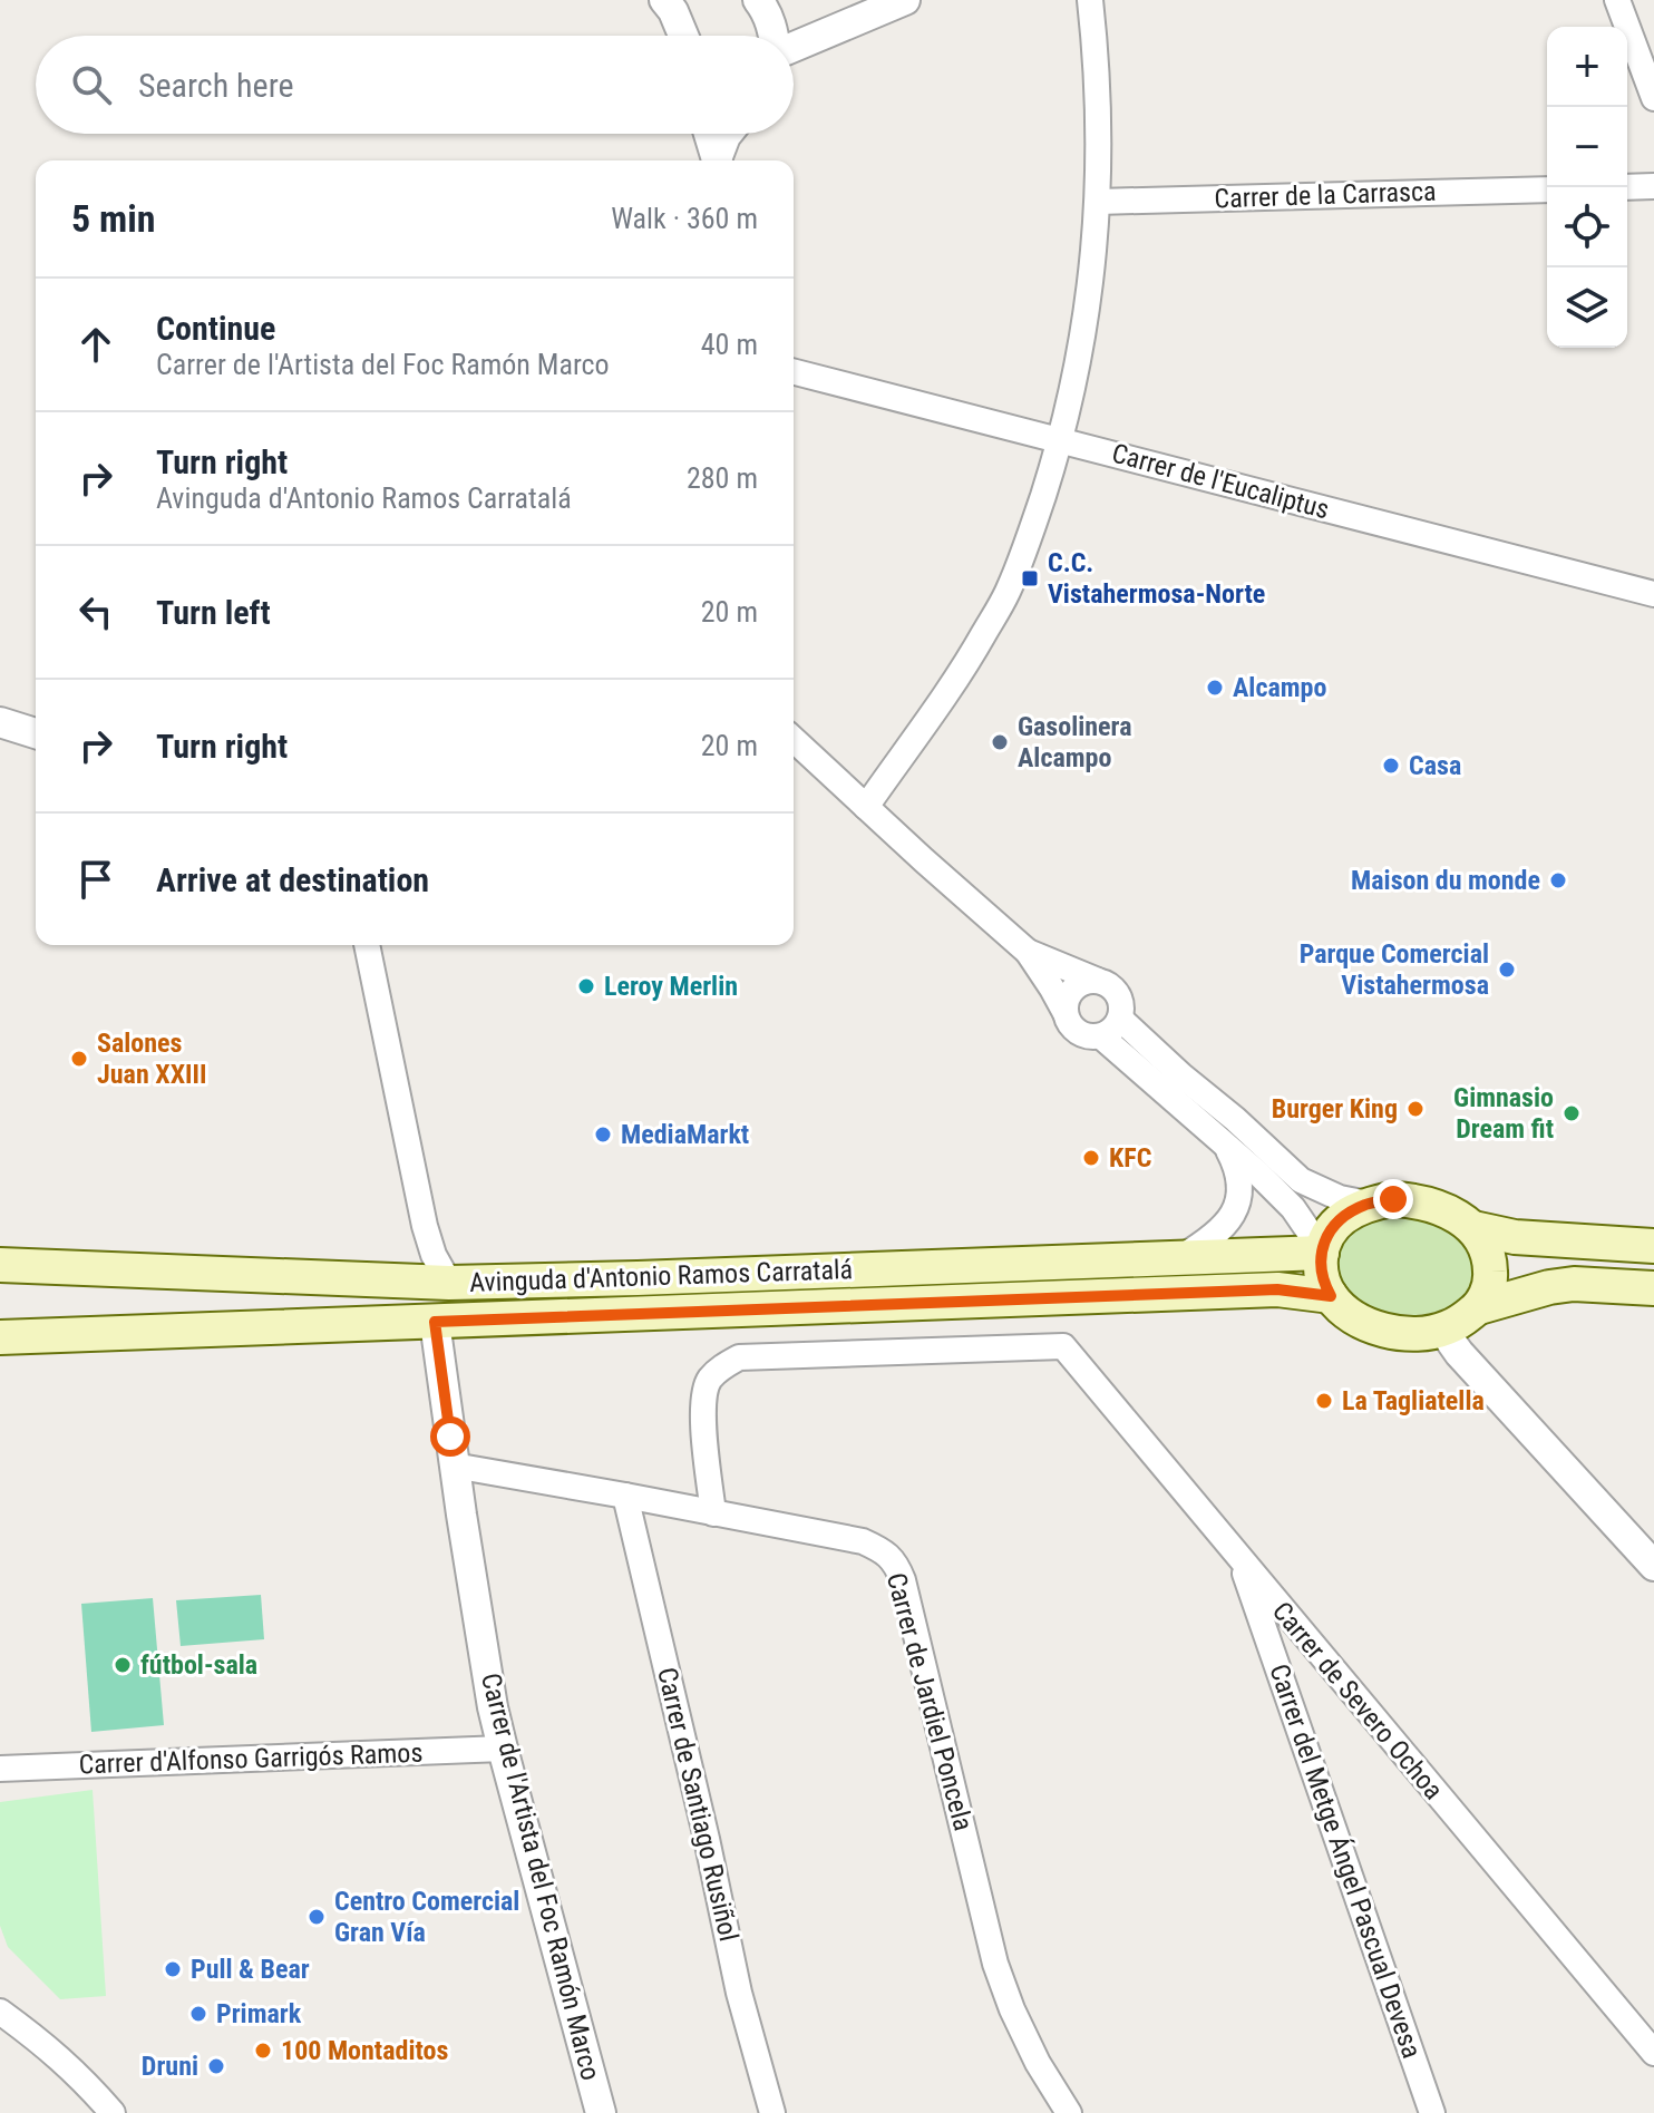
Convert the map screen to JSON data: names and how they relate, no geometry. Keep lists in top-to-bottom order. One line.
{"streets":{"main road":["Avinguda d'Antonio Ramos Carratalá"],"street":["Carrer de la Carrasca","Carrer de l'Eucaliptus","Carrer de Severo Ochoa","Carrer de Jardiel Poncela","Carrer d'Alfonso Garrigós Ramos","Carrer de Santiago Rusiñol","Carrer del Metge Ángel Pascual Devesa","Carrer de l'Artista del Foc Ramón Marco"]},"crossings":[["Avinguda d'Antonio Ramos Carratalá","Carrer de l'Artista del Foc Ramón Marco"],["Carrer de Severo Ochoa","Carrer de Jardiel Poncela"],["Carrer de Severo Ochoa","Carrer del Metge Ángel Pascual Devesa"],["Carrer de Jardiel Poncela","Carrer de Santiago Rusiñol"],["Carrer de Jardiel Poncela","Carrer de l'Artista del Foc Ramón Marco"],["Carrer d'Alfonso Garrigós Ramos","Carrer de l'Artista del Foc Ramón Marco"]],"places":{"transit":["C.C. Vistahermosa-Norte"],"other":["Alcampo","Gasolinera Alcampo","Casa","Maison du monde","Parque Comercial Vistahermosa","Leroy Merlin","Salones Juan XXIII","Burger King","Gimnasio Dream fit","MediaMarkt","KFC","La Tagliatella","fútbol-sala","Centro Comercial Gran Vía","Pull & Bear","Primark","100 Montaditos","Druni"]},"page":{"map_buttons":["+","−"],"search":"Search here","heading":["5 min","Walk · 360 m"],"list":[["Continue","Carrer de l'Artista del Foc Ramón Marco","40 m"],["Turn right","Avinguda d'Antonio Ramos Carratalá","280 m"],["Turn left","20 m"],["Turn right","20 m"],"Arrive at destination"]}}
